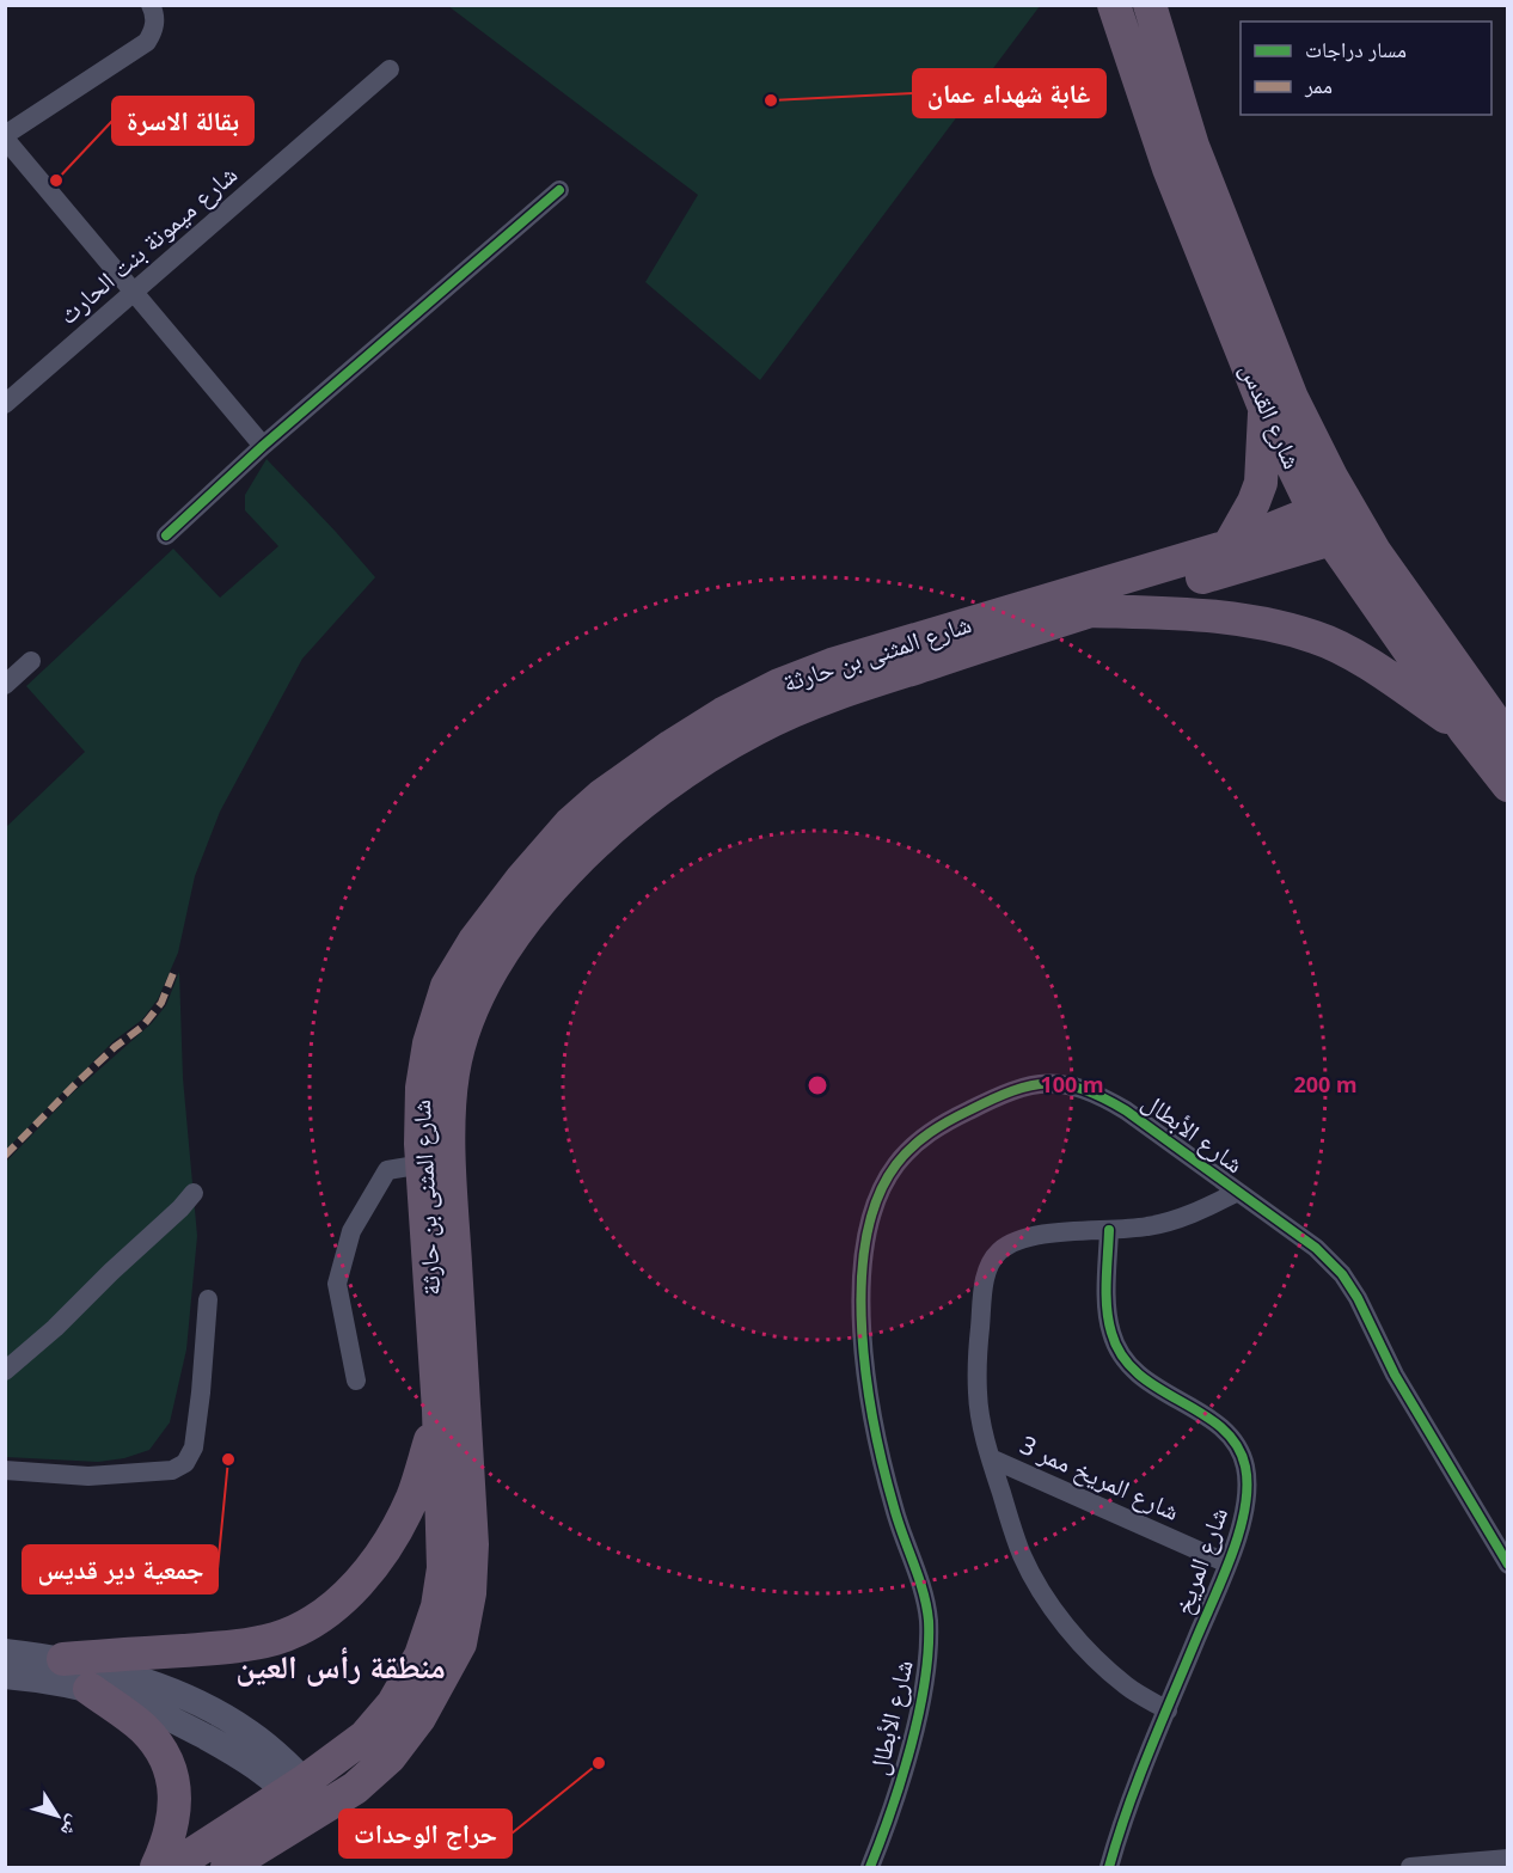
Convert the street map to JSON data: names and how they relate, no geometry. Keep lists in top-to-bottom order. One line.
{"streets":{"highway":["شارع القدس","شارع المثنى بن حارثة"],"street":["شارع ميمونة بنت الحارث","شارع الأبطال","شارع المريخ ممر 3","شارع المريخ"]},"crossings":[["شارع القدس","شارع المثنى بن حارثة"],["شارع المريخ ممر 3","شارع المريخ"]],"districts":["منطقة رأس العين"],"places":["غابة شهداء عمان","بقالة الاسرة","جمعية دير قديس","حراج الوحدات"],"legend":["مسار دراجات","ممر"],"north":"bottom right","rings":["100 m","200 m"]}
